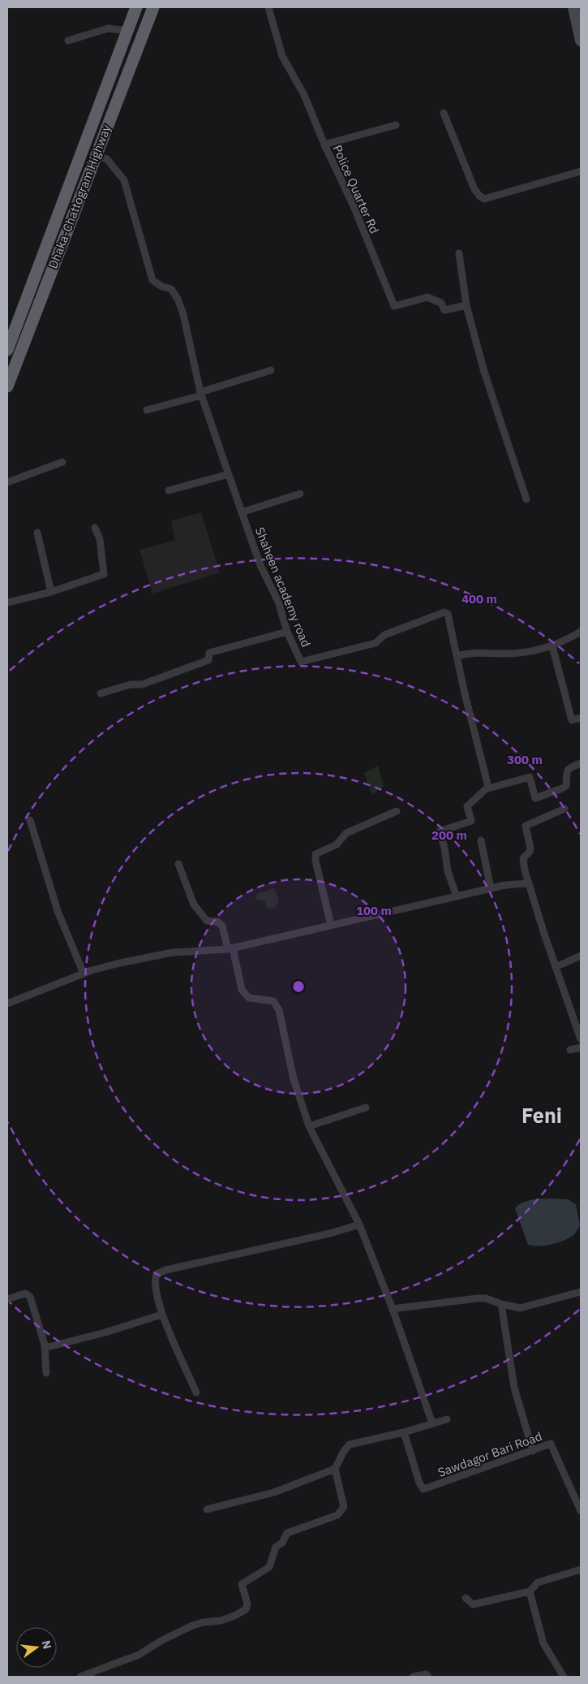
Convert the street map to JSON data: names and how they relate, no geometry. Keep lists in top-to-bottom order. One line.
{"streets":{"highway":["Dhaka-Chattogram Highway"],"street":["Police Quarter Rd","Shaheen academy road","Sawdagor Bari Road"]},"crossings":[["Dhaka-Chattogram Highway","Shaheen academy road"]],"districts":["Feni"],"north":"right","rings":["400 m","300 m","200 m","100 m"]}
